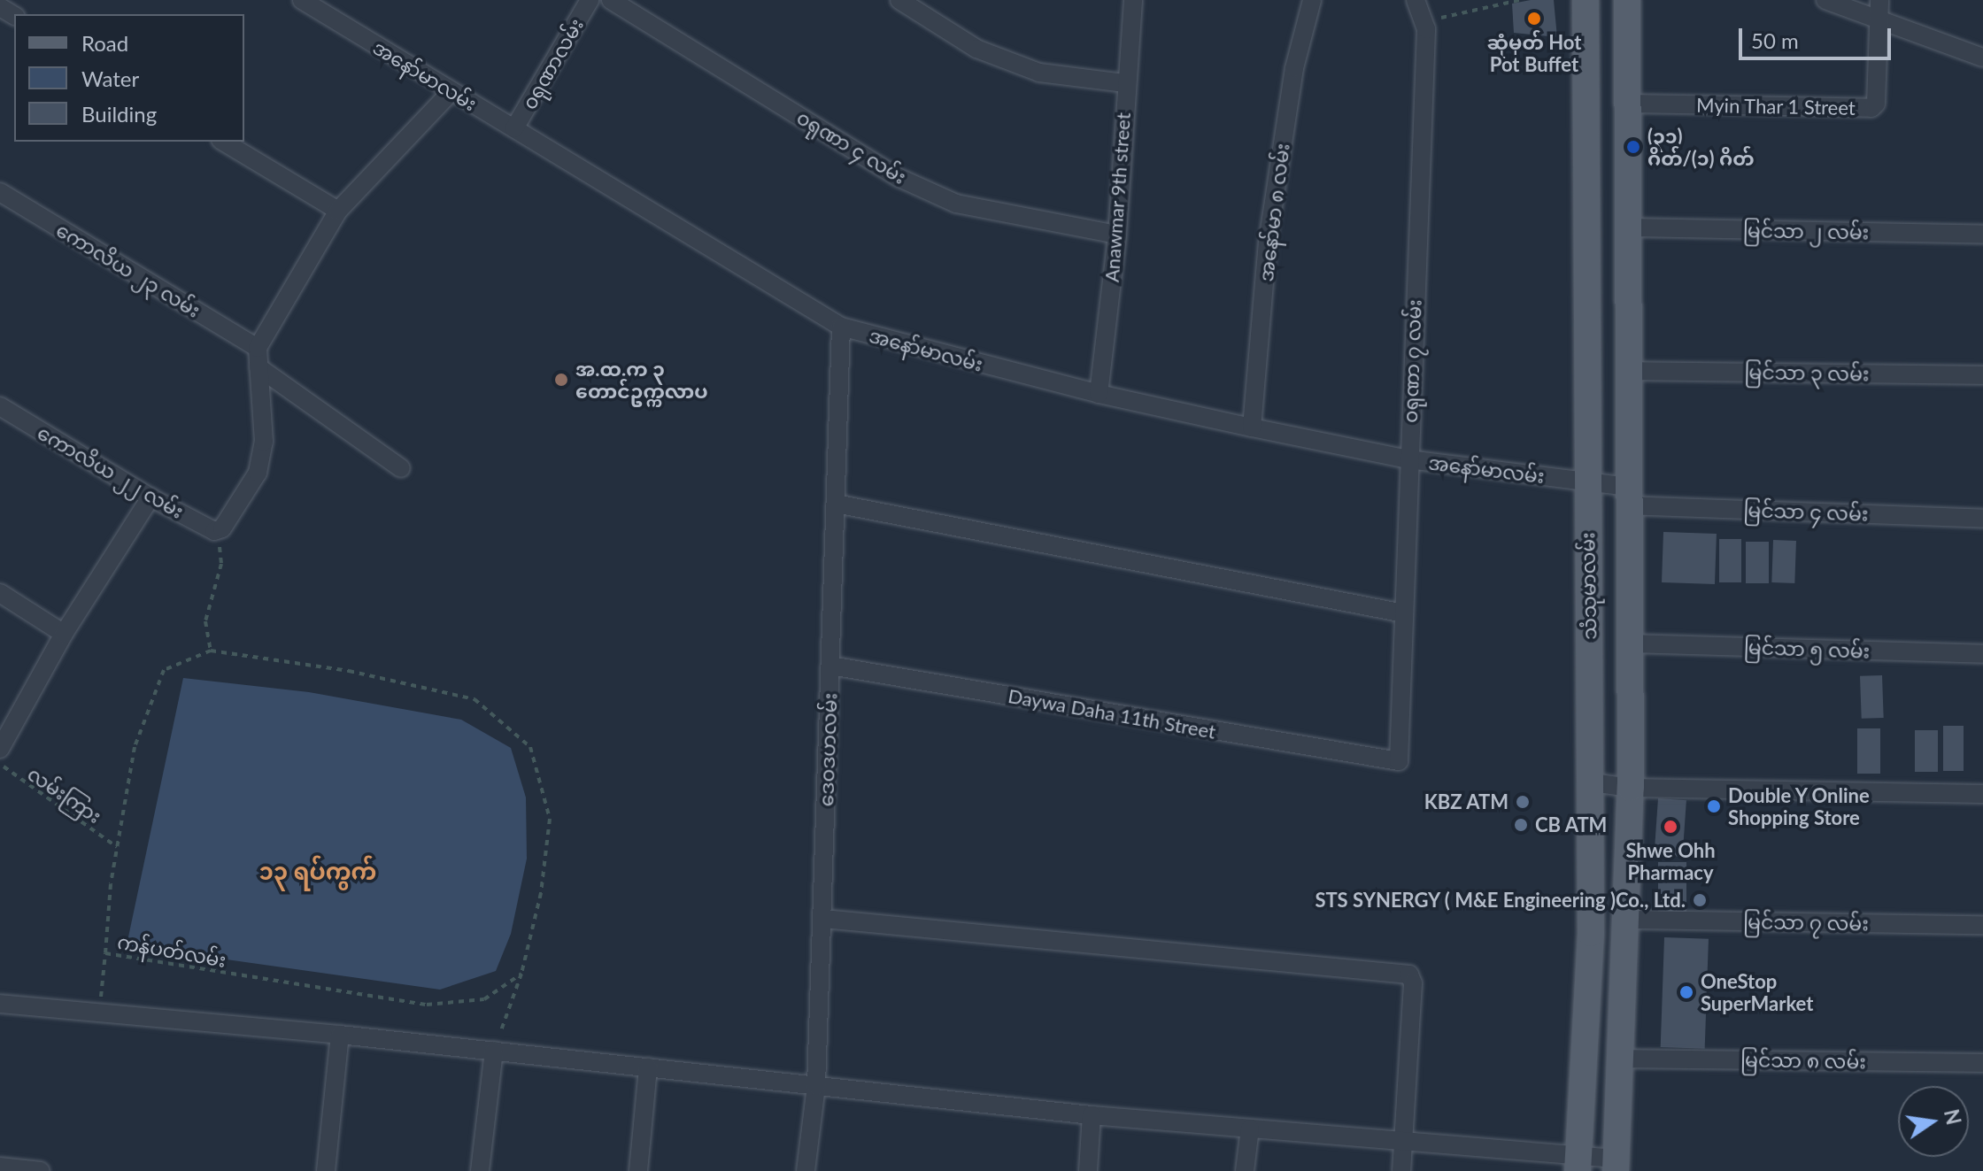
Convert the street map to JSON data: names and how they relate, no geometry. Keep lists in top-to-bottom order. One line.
{"streets":{"main road":["သံသုမာလမ်း"],"street":["၀ရုဏာလမ်း","အနော်မာလမ်း","Myin Thar 1 Street","၀ရုဏာ ၄ လမ်း","Anawmar 9th street","အနော်မာ ၈ လမ်း","မြင်သာ ၂ လမ်း","ကောလိယ ၂၃ လမ်း","၀ရုဏာ ၇ လမ်း","မြင်သာ ၃ လမ်း","ကောလိယ ၂၂ လမ်း","မြင်သာ ၄ လမ်း","မြင်သာ ၅ လမ်း","Daywa Daha 11th Street","ဒေဝဒဟလမ်း","မြင်သာ ၇ လမ်း","မြင်သာ ၈ လမ်း"],"path":["လမ်းကြား","ကန်ပတ်လမ်း"]},"crossings":[["၀ရုဏာလမ်း","အနော်မာလမ်း"],["အနော်မာလမ်း","Anawmar 9th street"],["အနော်မာလမ်း","အနော်မာ ၈ လမ်း"],["အနော်မာလမ်း","၀ရုဏာ ၇ လမ်း"],["အနော်မာလမ်း","မြင်သာ ၄ လမ်း"],["အနော်မာလမ်း","သံသုမာလမ်း"],["အနော်မာလမ်း","ဒေဝဒဟလမ်း"],["၀ရုဏာ ၄ လမ်း","Anawmar 9th street"],["၀ရုဏာ ၇ လမ်း","Daywa Daha 11th Street"],["Daywa Daha 11th Street","ဒေဝဒဟလမ်း"],["လမ်းကြား","ကန်ပတ်လမ်း"]],"districts":["၁၃ ရပ်ကွက်"],"places":["ဆုံမှတ် Hot Pot Buffet","(၃၁) ဂိတ်/(၁) ဂိတ်","အ.ထ.က ၃ တောင်ဥက္ကလာပ","KBZ ATM","Double Y Online Shopping Store","CB ATM","Shwe Ohh Pharmacy","STS SYNERGY ( M&E Engineering )Co., Ltd.","OneStop SuperMarket"],"legend":["Road","Water","Building"],"scale_bar":"50 m","north":"right"}
